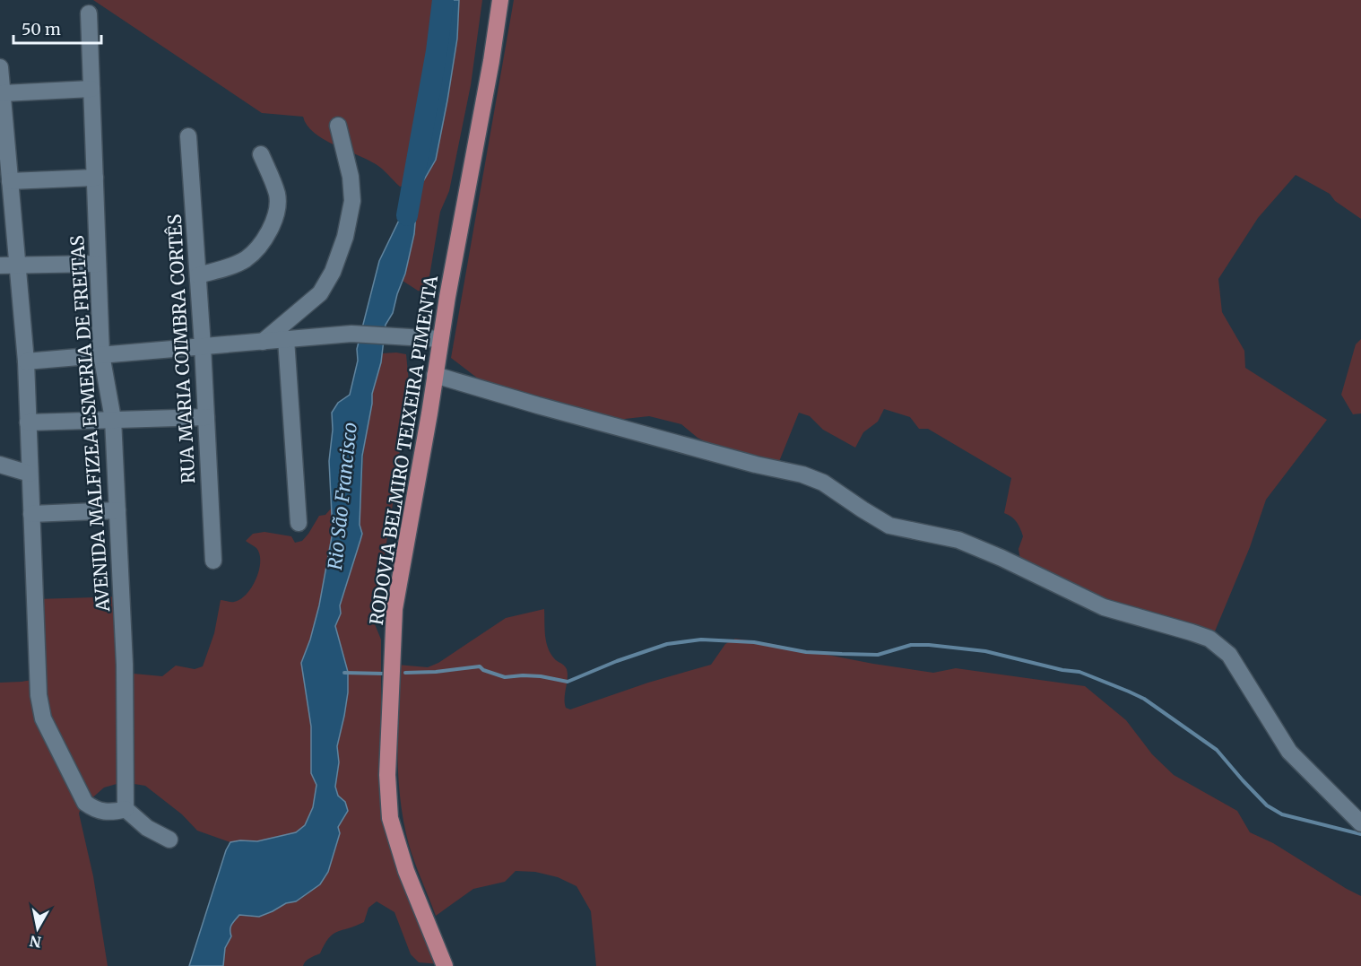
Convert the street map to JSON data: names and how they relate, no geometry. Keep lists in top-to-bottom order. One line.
{"streets":{"main road":["RODOVIA BELMIRO TEIXEIRA PIMENTA"],"street":["RUA MARIA COIMBRA CORTÊS","AVENIDA MALFIZEA ESMERIA DE FREITAS"]},"water":["Rio São Francisco"],"scale_bar":"50 m","north":"bottom"}
